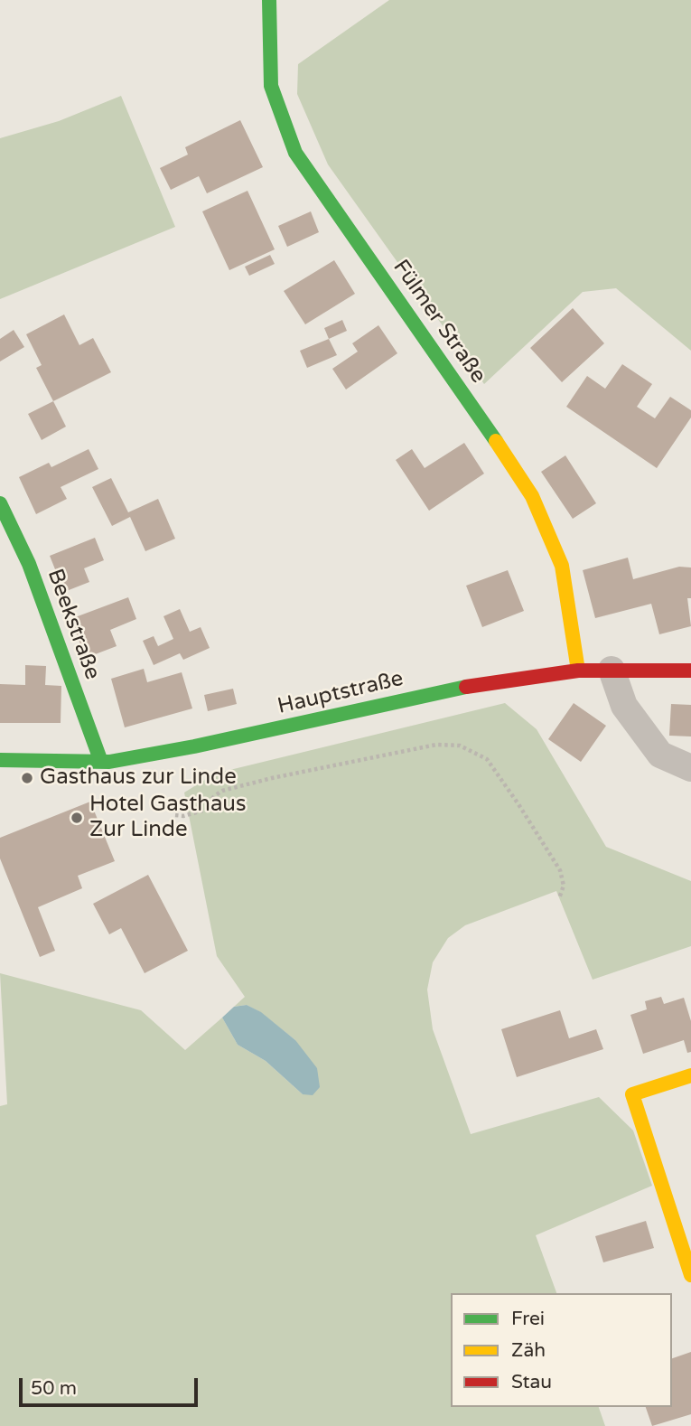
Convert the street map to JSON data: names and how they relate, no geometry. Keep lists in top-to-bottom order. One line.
{"streets":{"street":["Fülmer Straße","Beekstraße","Hauptstraße"]},"crossings":[["Fülmer Straße","Hauptstraße"],["Beekstraße","Hauptstraße"]],"places":["Gasthaus zur Linde","Hotel Gasthaus Zur Linde"],"legend":["Frei","Zäh","Stau"],"scale_bar":"50 m"}
